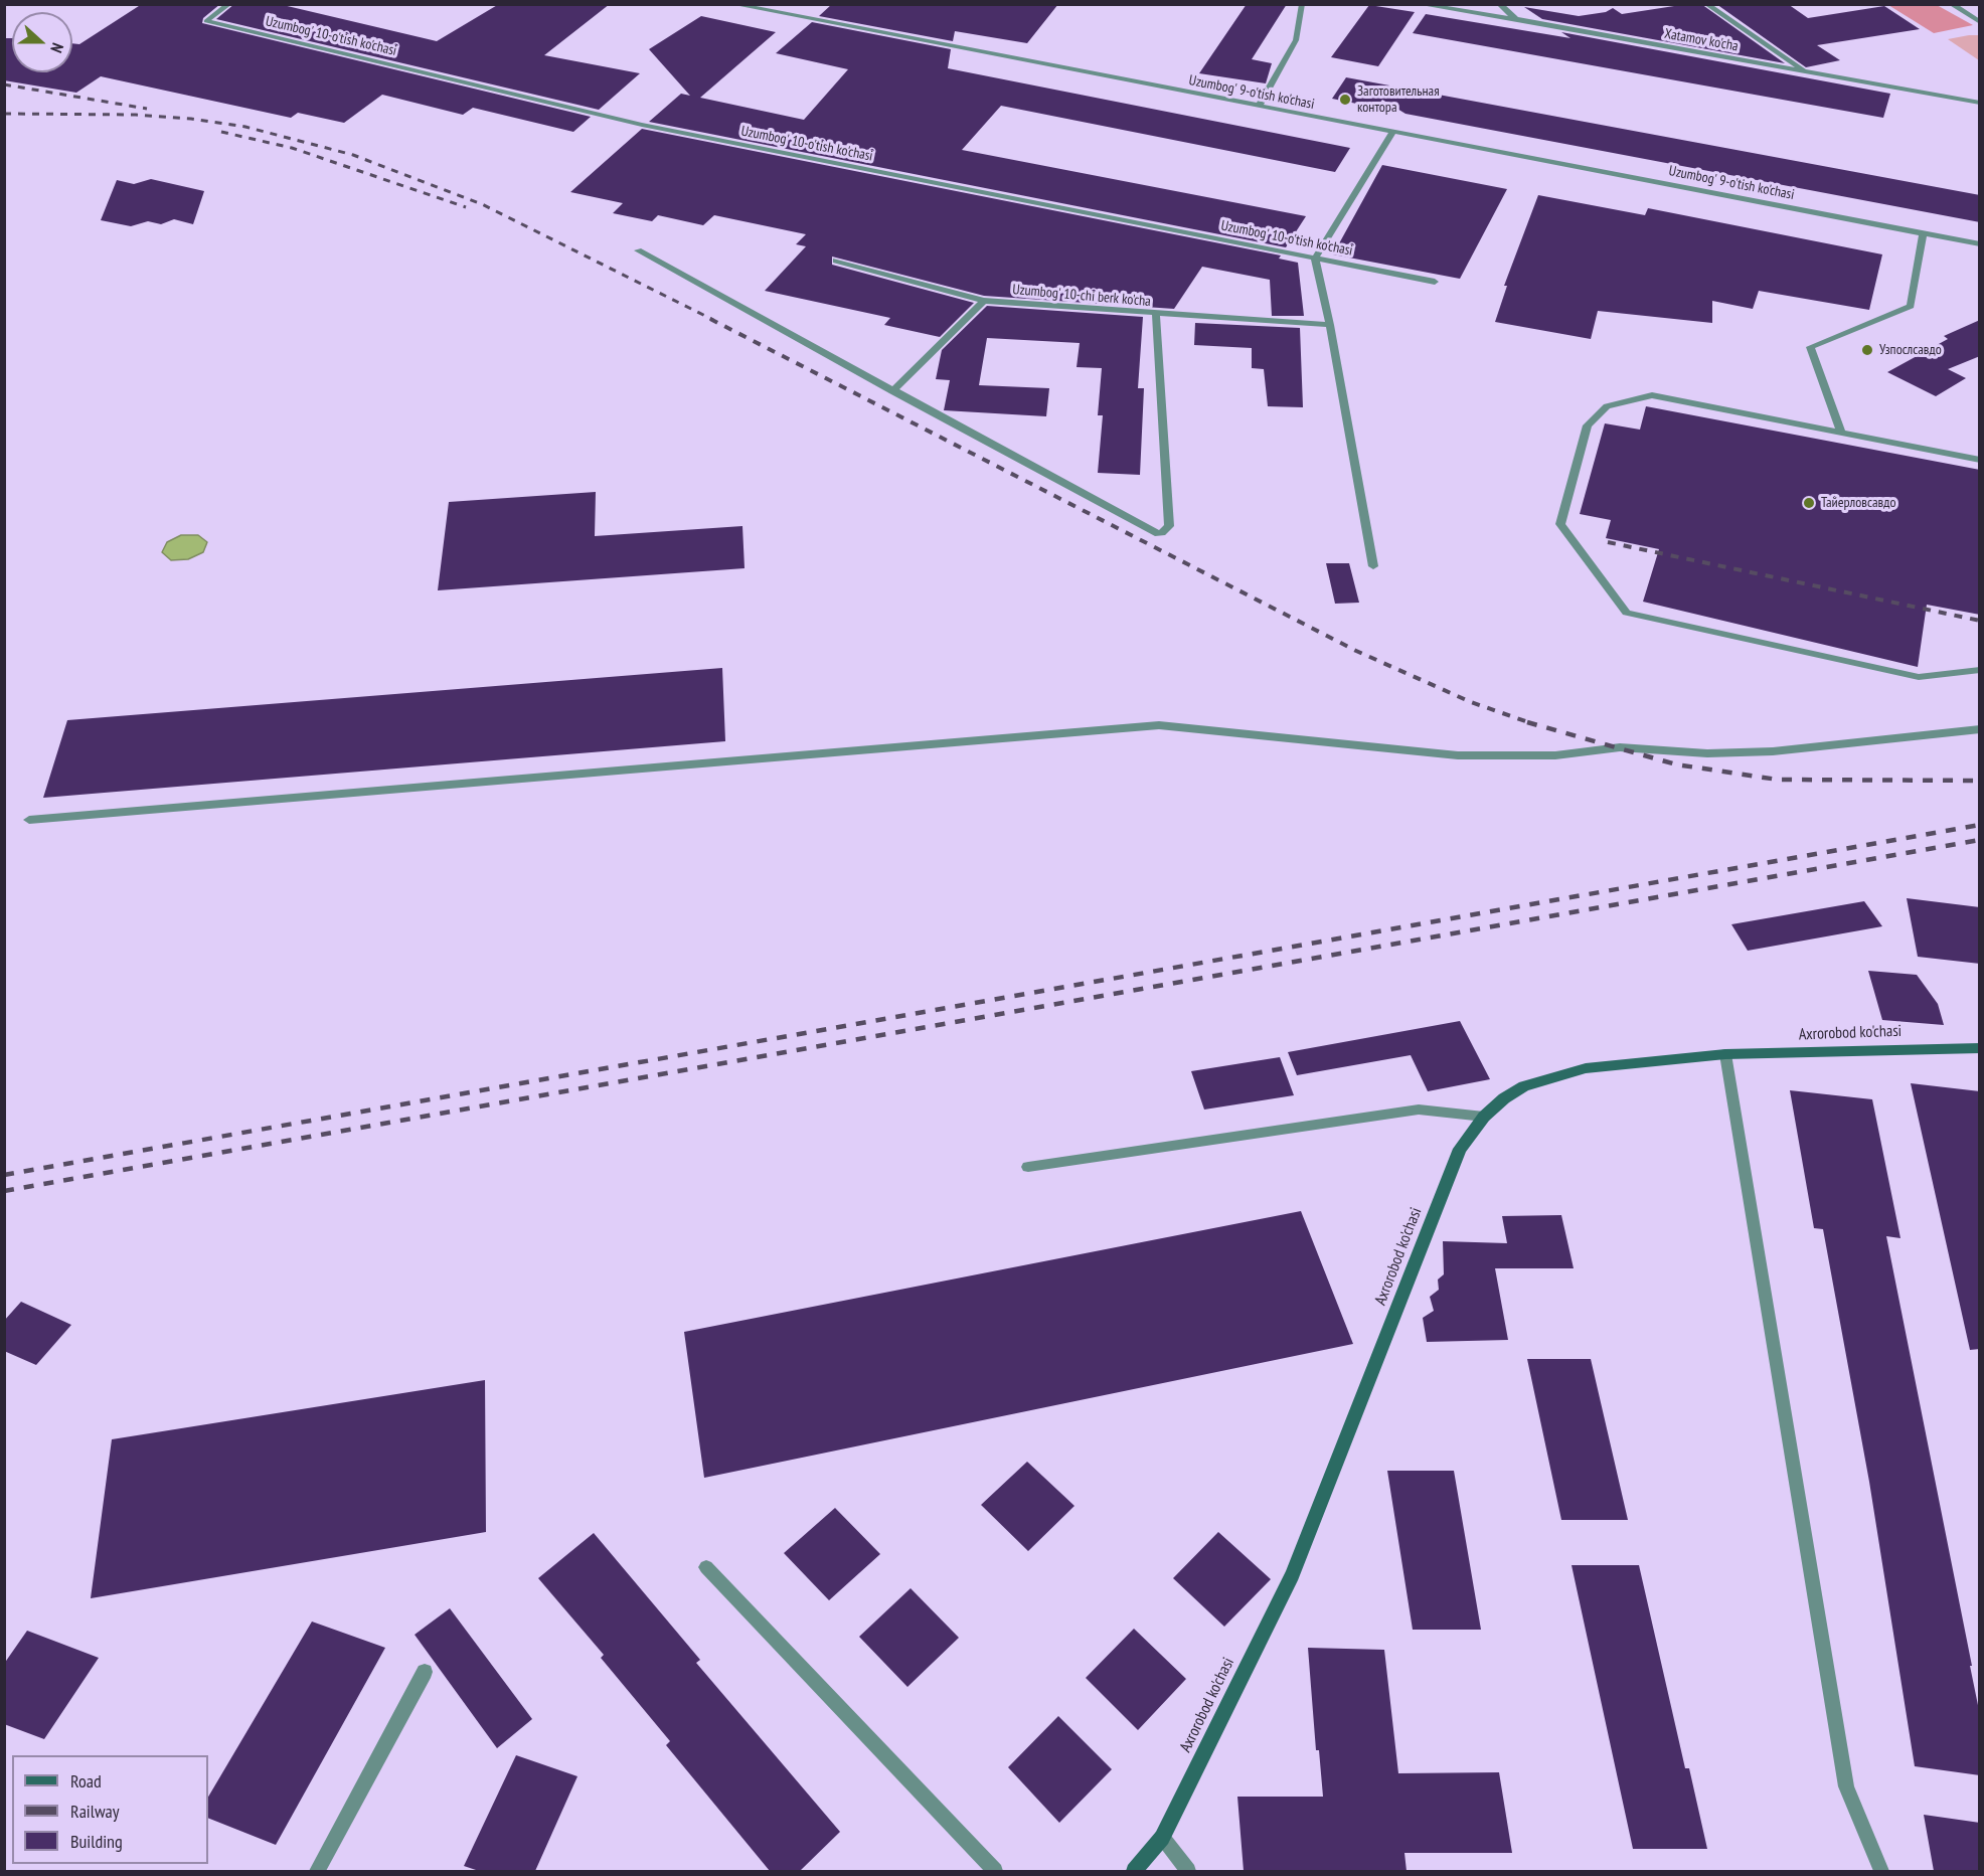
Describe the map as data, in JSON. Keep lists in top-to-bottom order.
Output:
{
  "streets": {
    "street": [
      "Uzumbog' 10-o'tish ko'chasi",
      "Xatamov ko'cha",
      "Uzumbog' 9-o'tish ko'chasi",
      "Uzumbog' 10-chi berk ko'cha",
      "Axrorobod ko'chasi"
    ]
  },
  "places": ["Заготовительная контора", "Узпослсавдо", "Тайерловсавдо"],
  "legend": ["Road", "Railway", "Building"],
  "north": "right"
}
